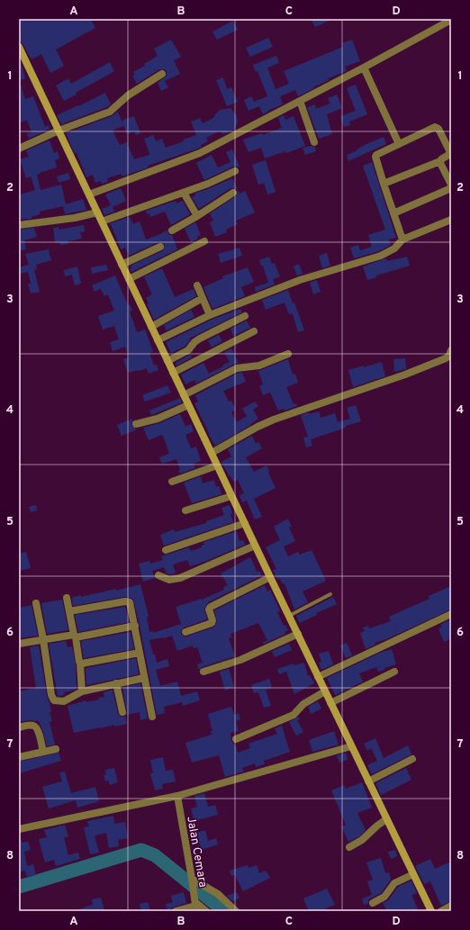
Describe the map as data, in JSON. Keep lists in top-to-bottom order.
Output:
{
  "streets": {
    "street": ["Jalan Cemara"]
  },
  "grid": {
    "columns": [
      "A",
      "B",
      "C",
      "D"
    ],
    "rows": [
      "1",
      "2",
      "3",
      "4",
      "5",
      "6",
      "7",
      "8"
    ]
  }
}
